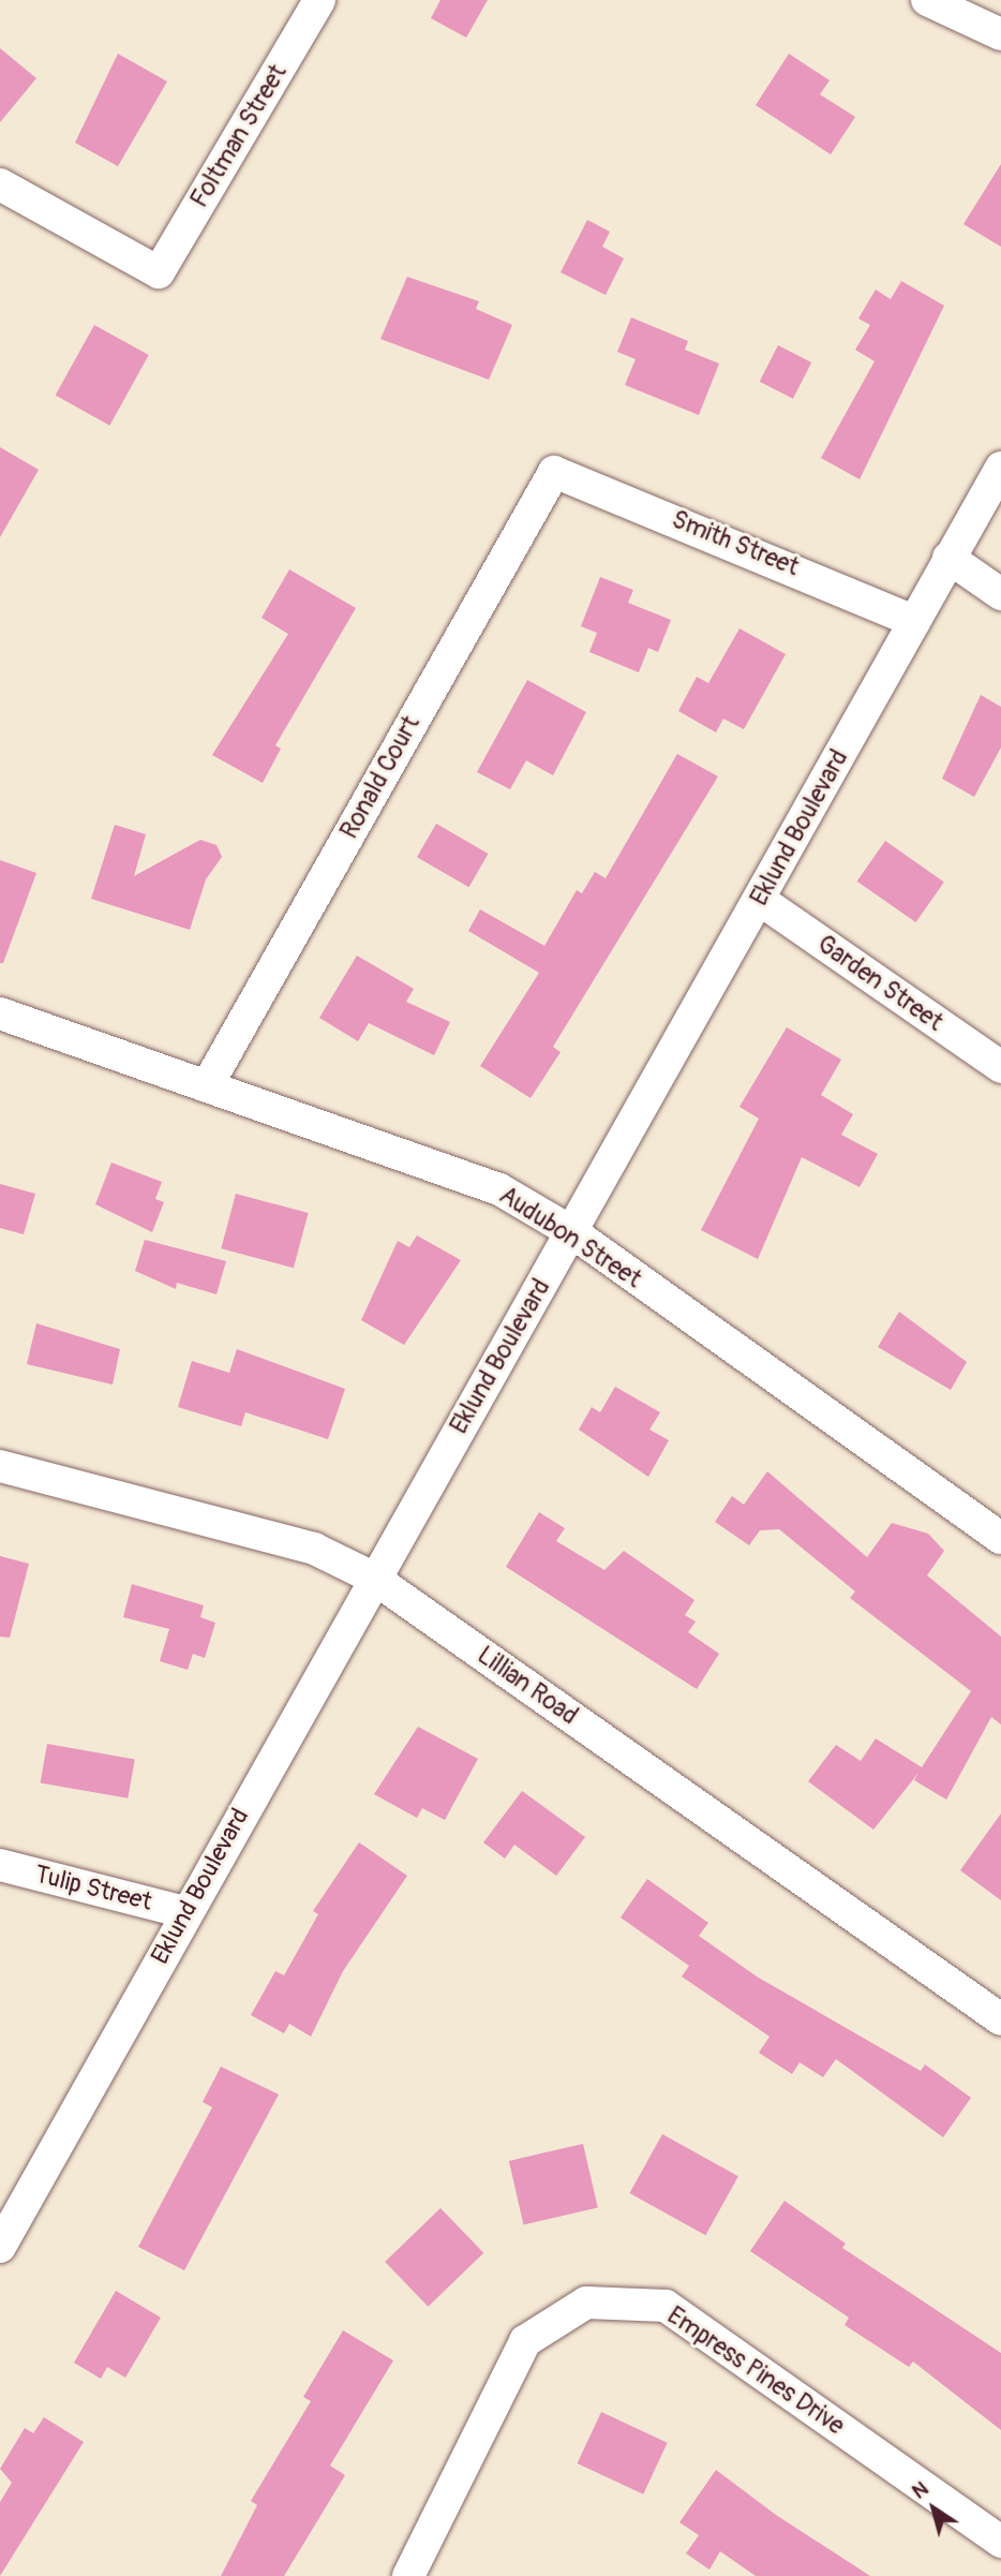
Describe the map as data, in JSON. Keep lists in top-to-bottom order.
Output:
{
  "streets": {
    "street": [
      "Foltman Street",
      "Smith Street",
      "Ronald Court",
      "Eklund Boulevard",
      "Garden Street",
      "Audubon Street",
      "Lillian Road",
      "Tulip Street",
      "Empress Pines Drive"
    ]
  },
  "crossings": [
    ["Smith Street", "Ronald Court"],
    ["Smith Street", "Eklund Boulevard"],
    ["Ronald Court", "Audubon Street"],
    ["Eklund Boulevard", "Garden Street"],
    ["Eklund Boulevard", "Audubon Street"],
    ["Eklund Boulevard", "Lillian Road"],
    ["Eklund Boulevard", "Tulip Street"]
  ],
  "north": "top left"
}
